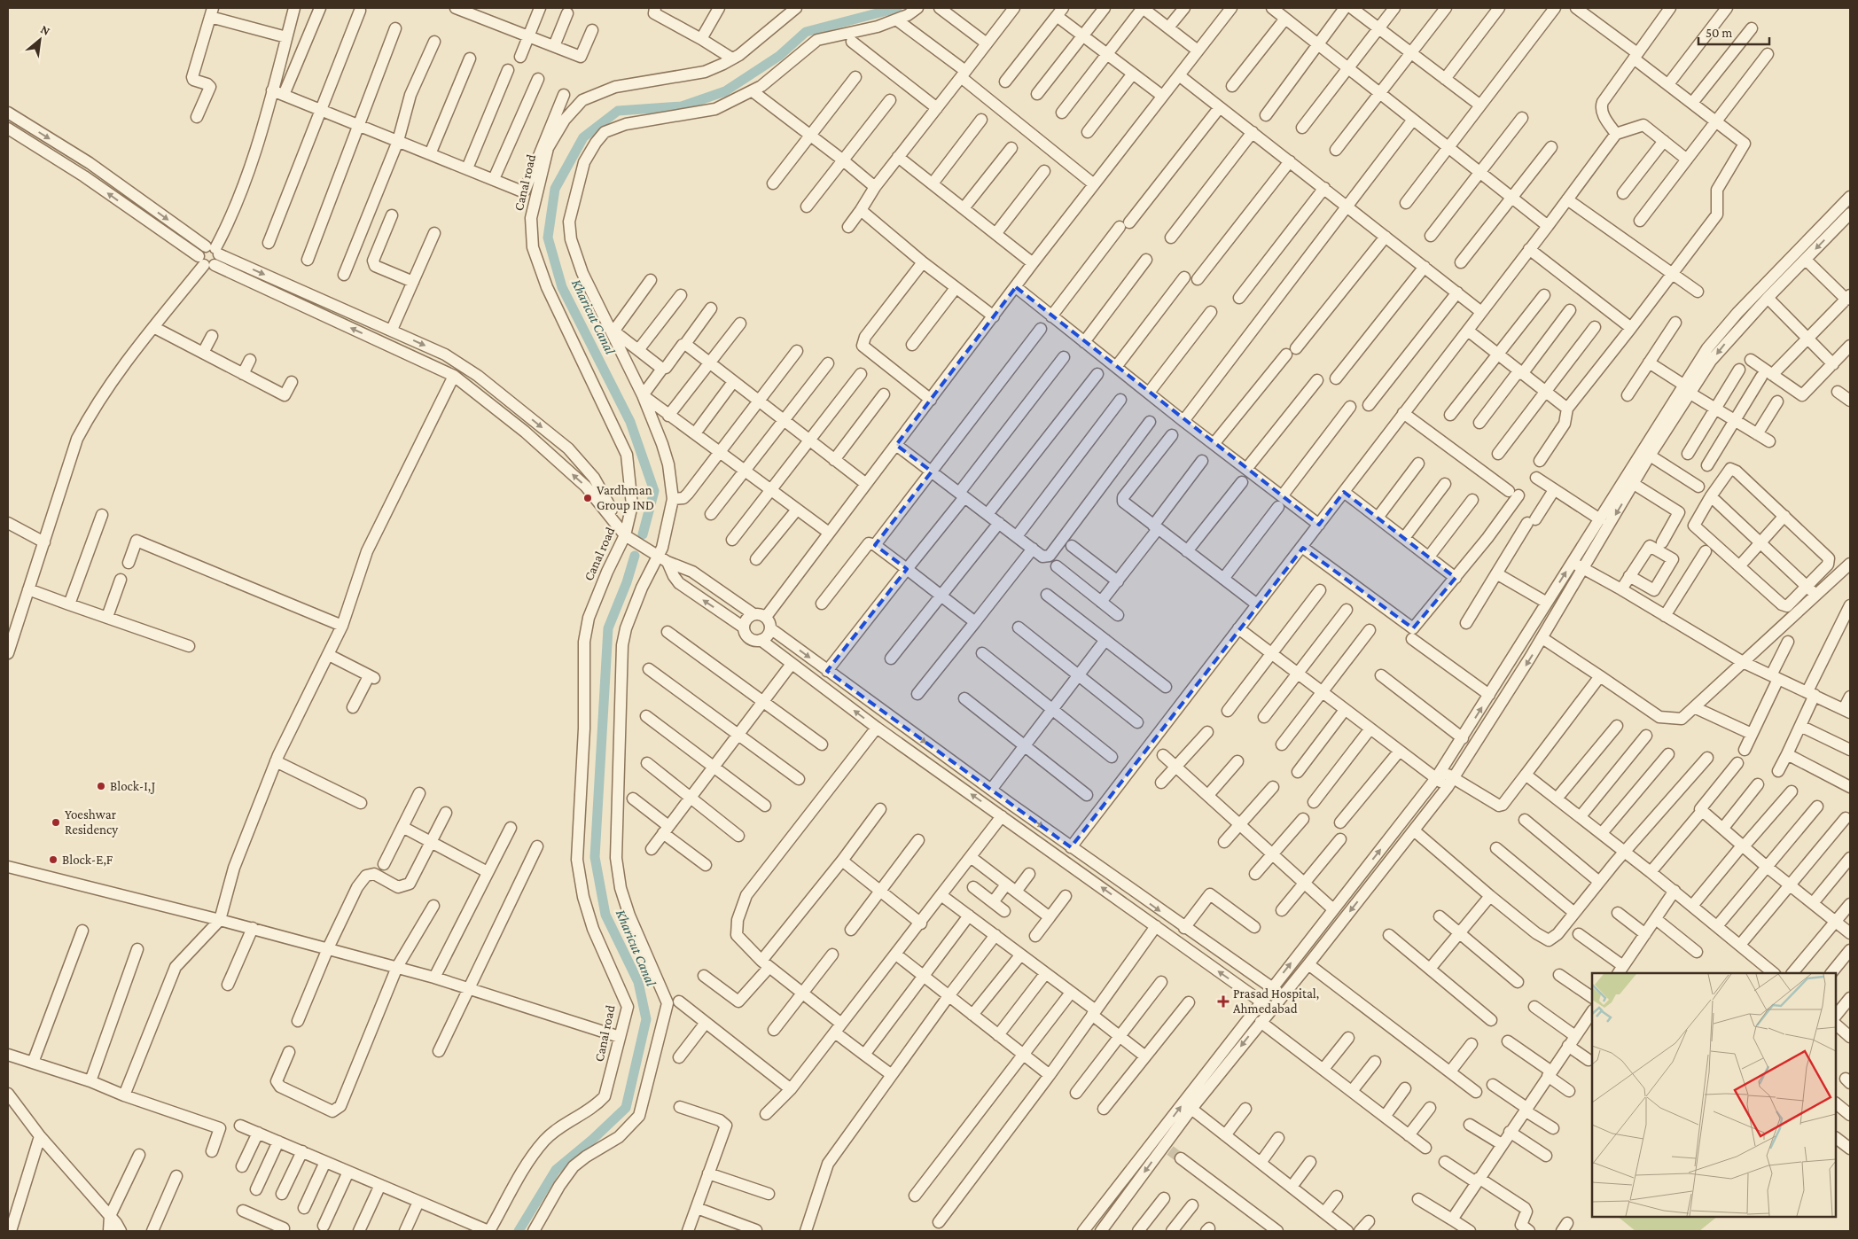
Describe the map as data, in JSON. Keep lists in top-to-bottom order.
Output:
{
  "streets": {
    "street": ["Canal road"]
  },
  "water": ["Kharicut Canal"],
  "places": {
    "other": [
      "Vardhman Group IND",
      "Block-I,J",
      "Yoeshwar Residency",
      "Block-E,F"
    ],
    "health": ["Prasad Hospital, Ahmedabad"]
  },
  "scale_bar": "50 m",
  "north": "top right"
}
